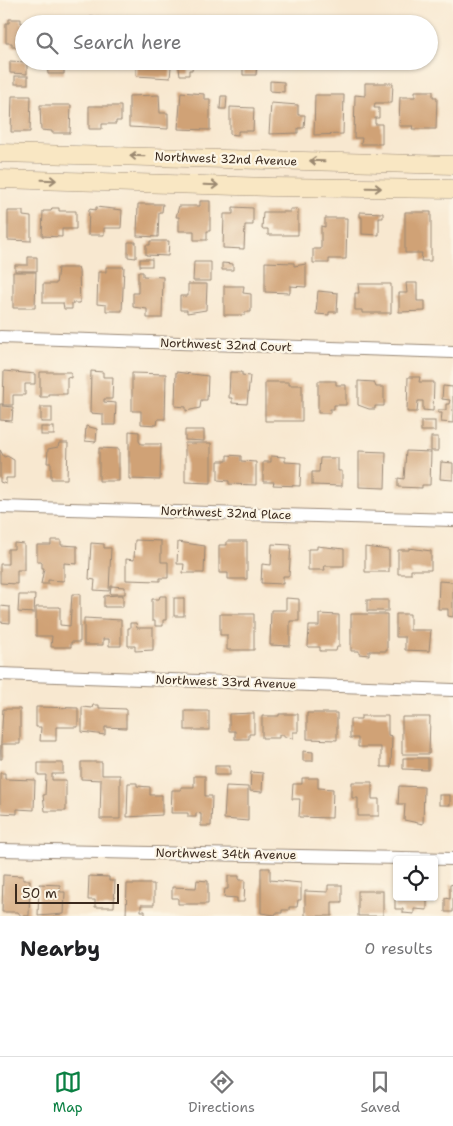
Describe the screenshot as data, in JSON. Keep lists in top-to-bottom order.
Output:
{
  "streets": {
    "main road": ["Northwest 32nd Avenue"],
    "street": [
      "Northwest 32nd Court",
      "Northwest 32nd Place",
      "Northwest 33rd Avenue",
      "Northwest 34th Avenue"
    ]
  },
  "scale_bar": "50 m",
  "page": {
    "search": "Search here",
    "scale": "50 m",
    "heading": ["Nearby", "0 results"],
    "nav": ["Map", "Directions", "Saved"]
  }
}
